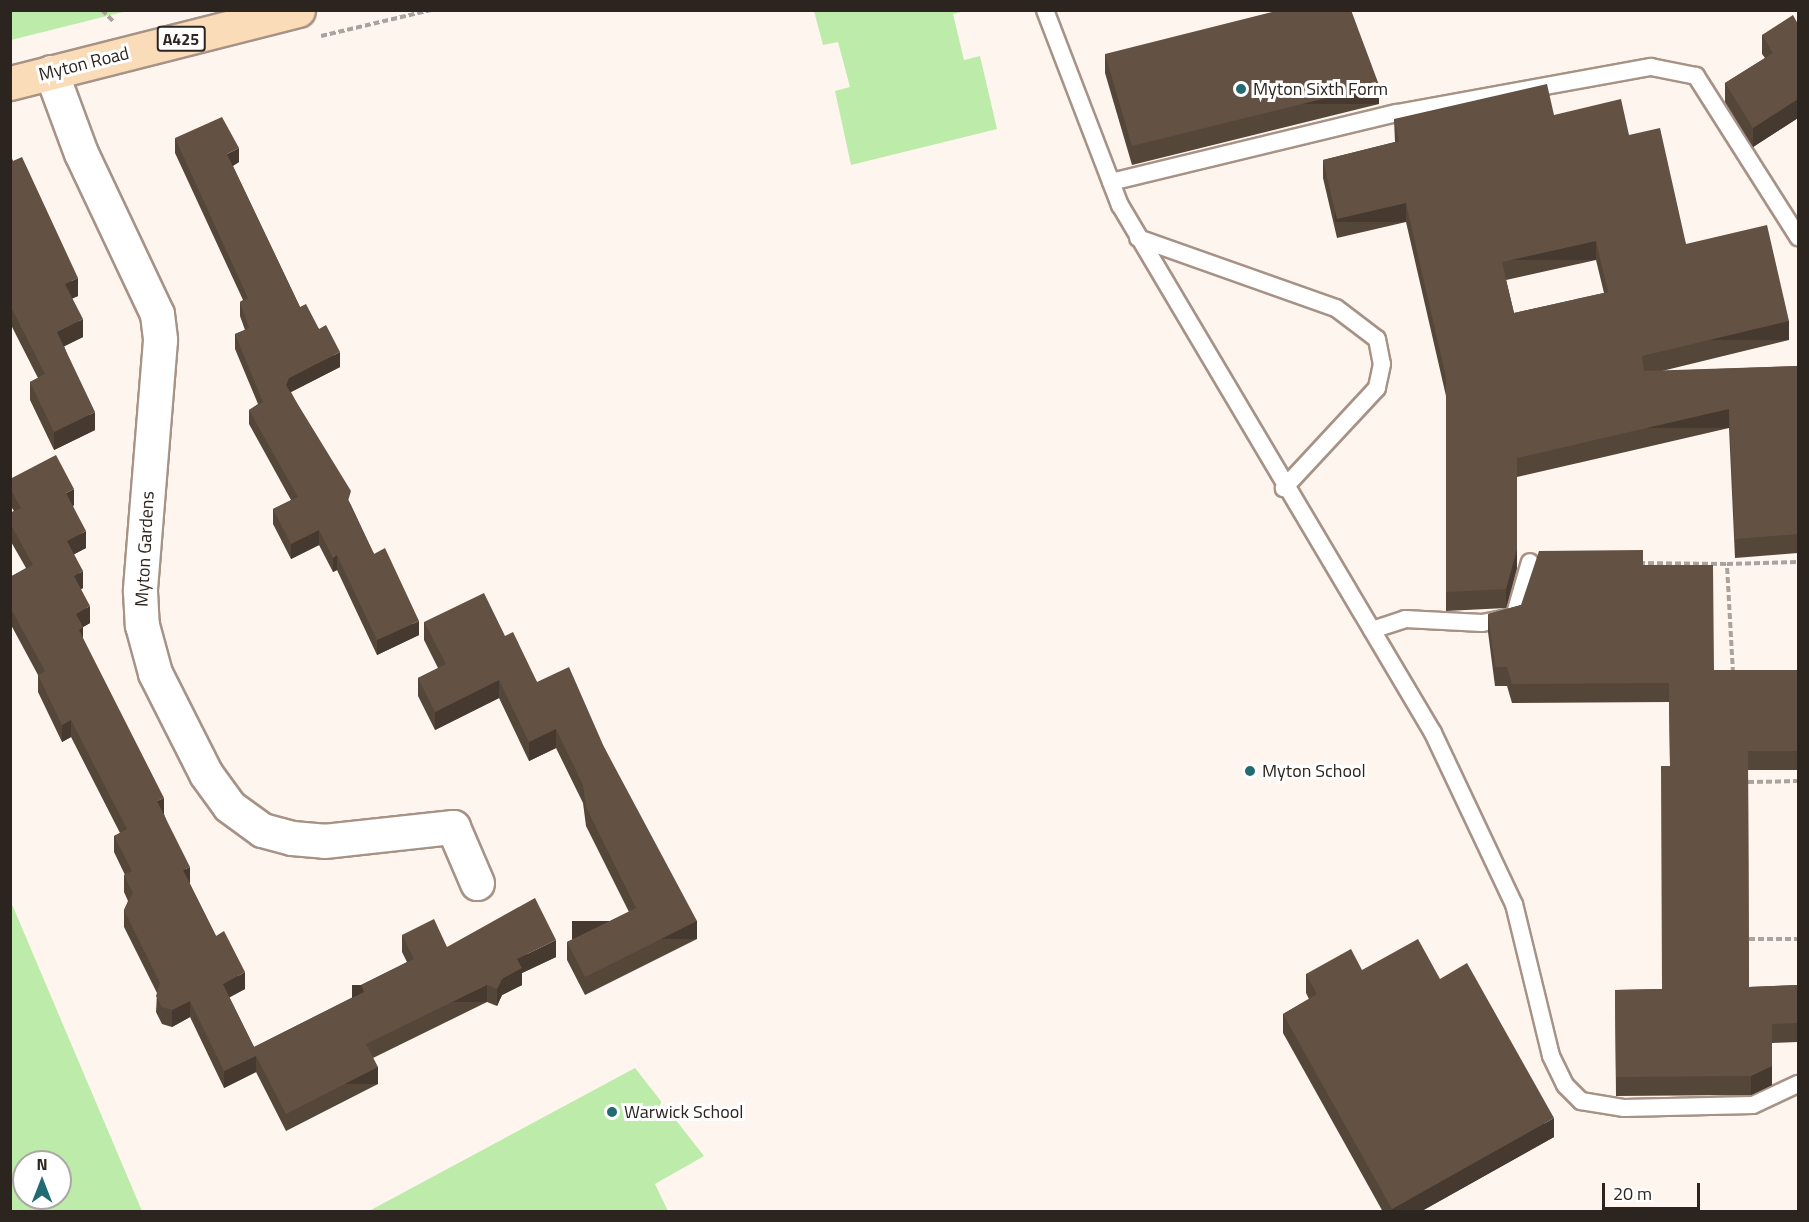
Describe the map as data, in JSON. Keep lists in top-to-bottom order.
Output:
{
  "streets": {
    "main road": ["A425", "Myton Road"],
    "street": ["Myton Gardens"]
  },
  "crossings": [
    ["Myton Road", "Myton Gardens"]
  ],
  "places": ["Myton Sixth Form", "Myton School", "Warwick School"],
  "scale_bar": "20 m",
  "north": "top"
}
